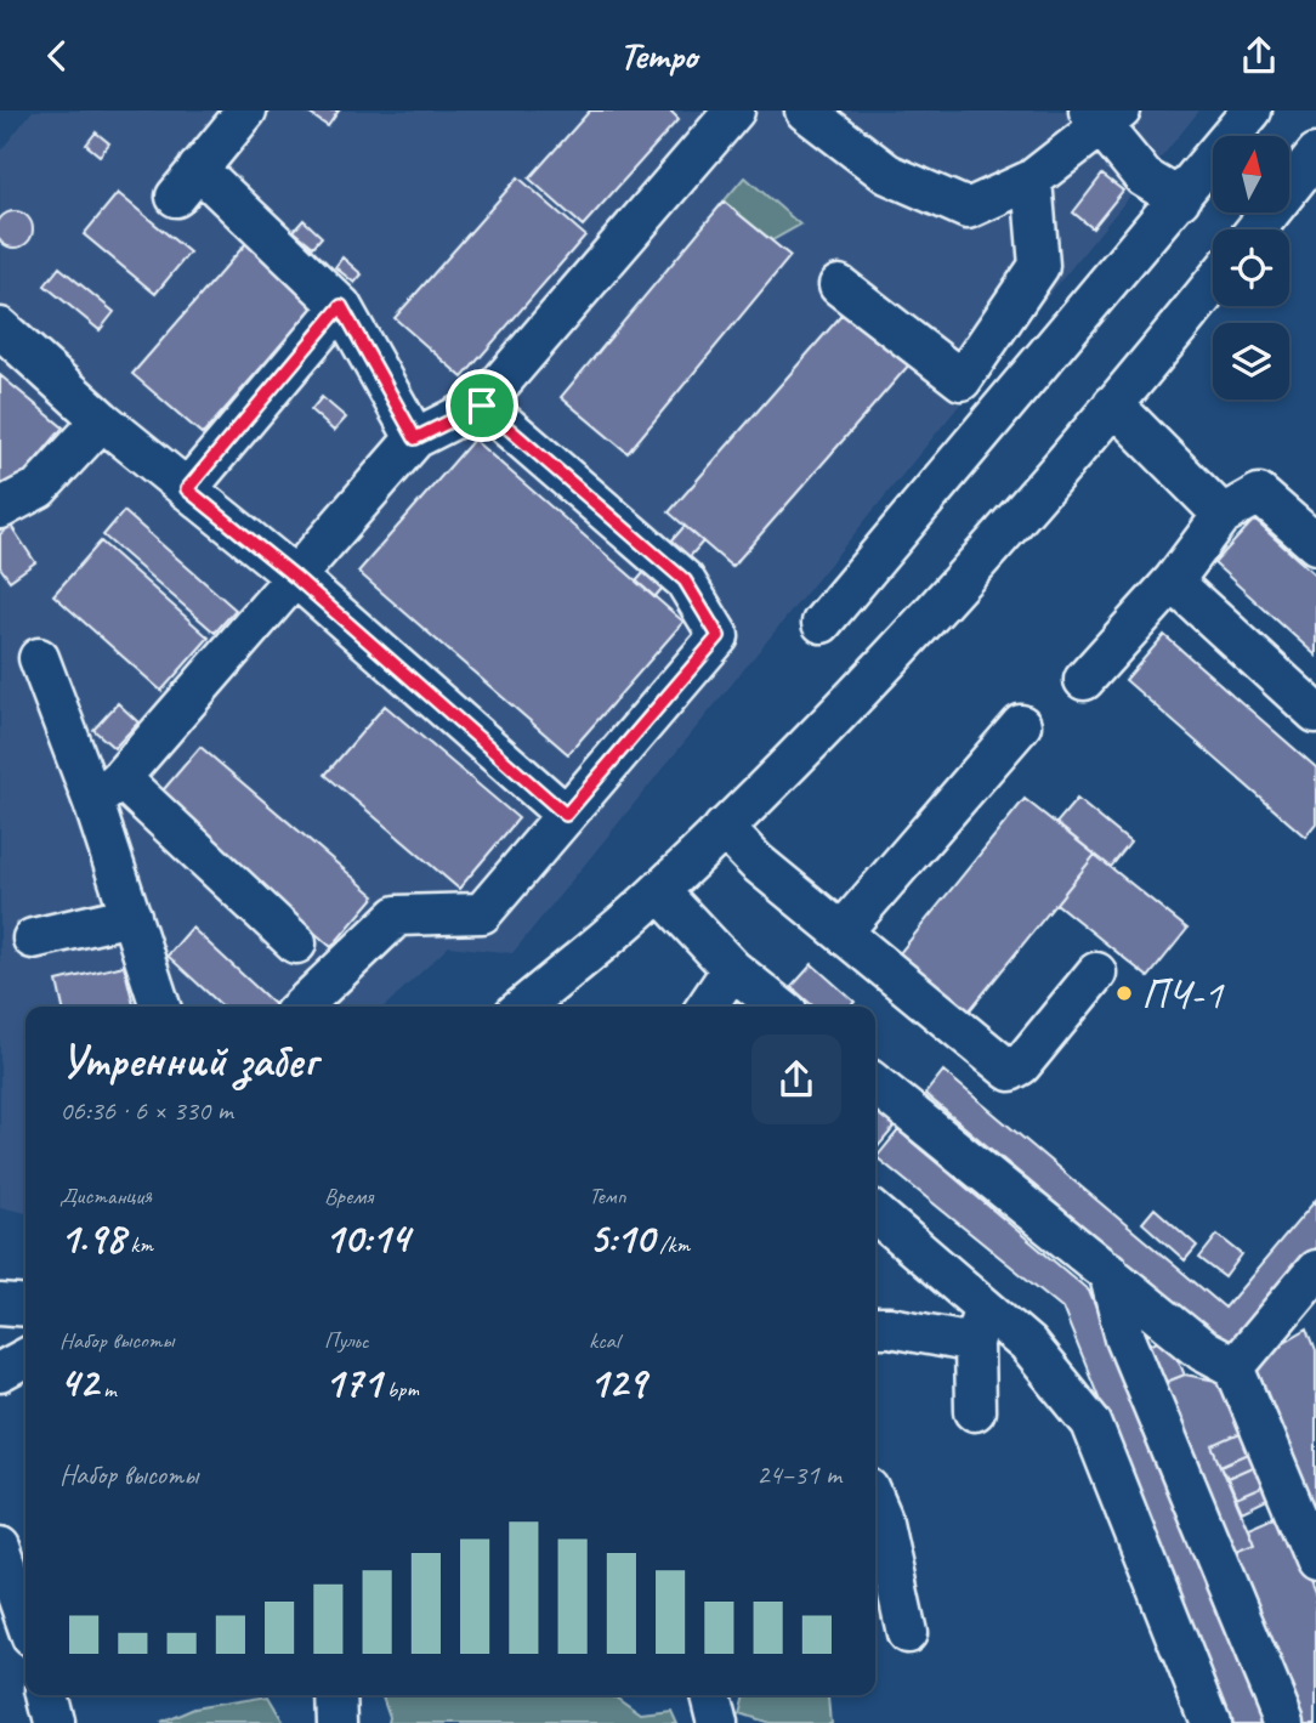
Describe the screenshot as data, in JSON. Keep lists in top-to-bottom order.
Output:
{
  "places": ["ПЧ-1"],
  "north": "top",
  "page": {
    "header": "Tempo",
    "heading": ["Утренний забег", "06:36 · 6 × 330 m"],
    "stats": [
      ["Дистанция", "1.98 km"],
      ["Время", "10:14"],
      ["Темп", "5:10 /km"],
      ["Набор высоты", "42 m"],
      ["Пульс", "171 bpm"],
      ["kcal", "129"]
    ],
    "chart": ["Набор высоты", "24–31 m"]
  }
}
